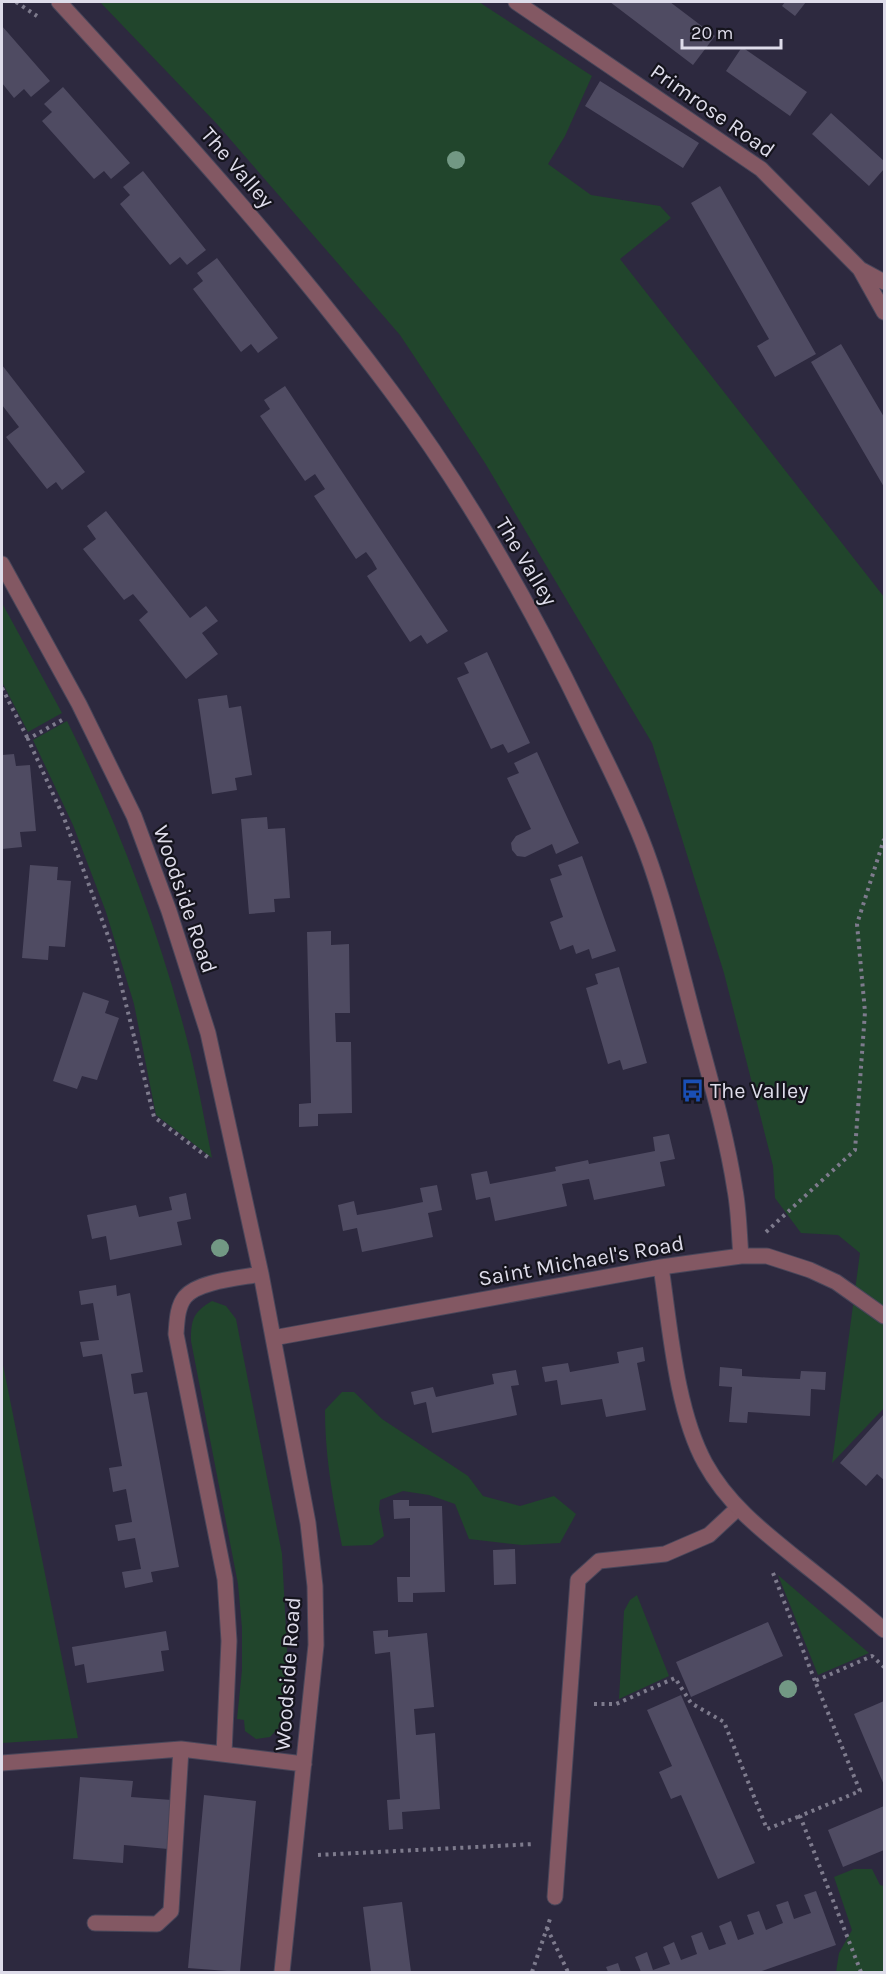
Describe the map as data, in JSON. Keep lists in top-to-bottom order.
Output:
{
  "streets": {
    "street": [
      "Primrose Road",
      "The Valley",
      "Woodside Road",
      "Saint Michael's Road"
    ]
  },
  "crossings": [
    ["The Valley", "Saint Michael's Road"],
    ["Woodside Road", "Saint Michael's Road"]
  ],
  "places": {
    "bus stop": ["The Valley"]
  },
  "scale_bar": "20 m"
}
